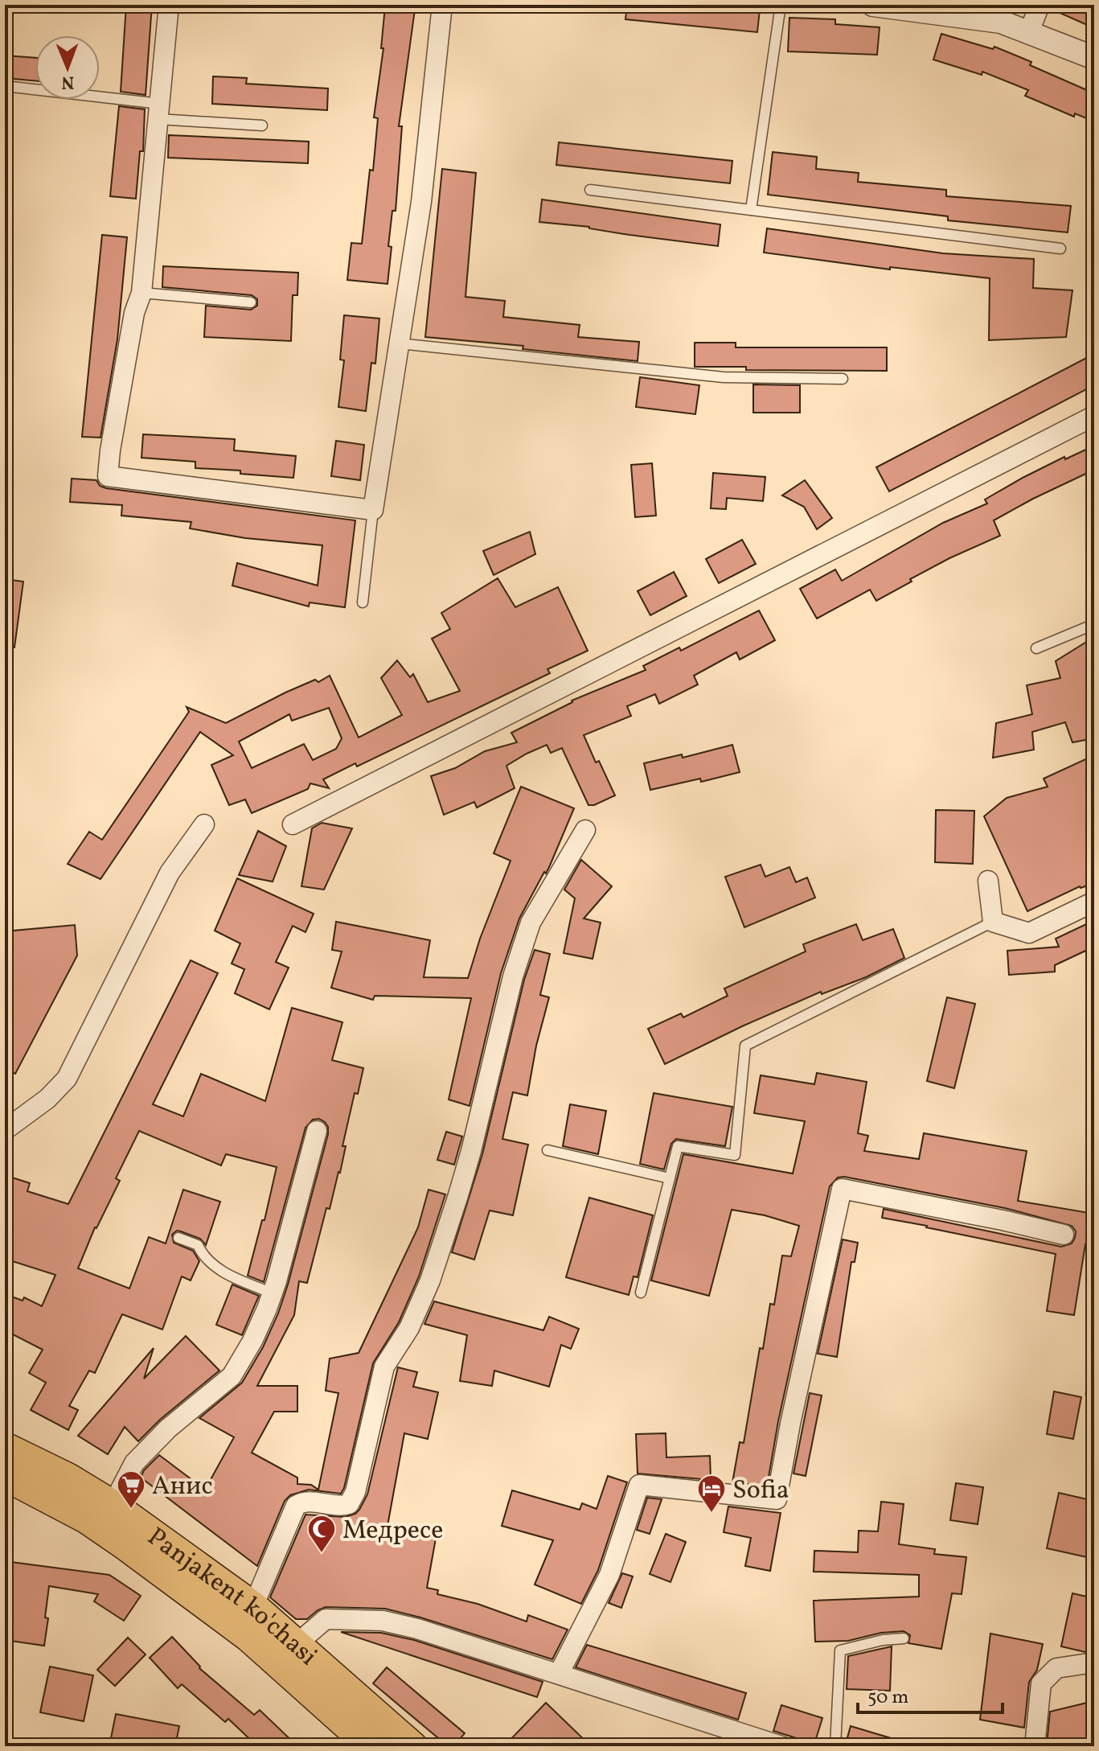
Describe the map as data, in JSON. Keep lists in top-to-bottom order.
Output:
{
  "streets": {
    "main road": ["Panjakent ko'chasi"]
  },
  "places": {
    "supermarket": ["Анис"],
    "hotel": ["Sofia"],
    "mosque": ["Медресе"]
  },
  "scale_bar": "50 m",
  "north": "bottom"
}
